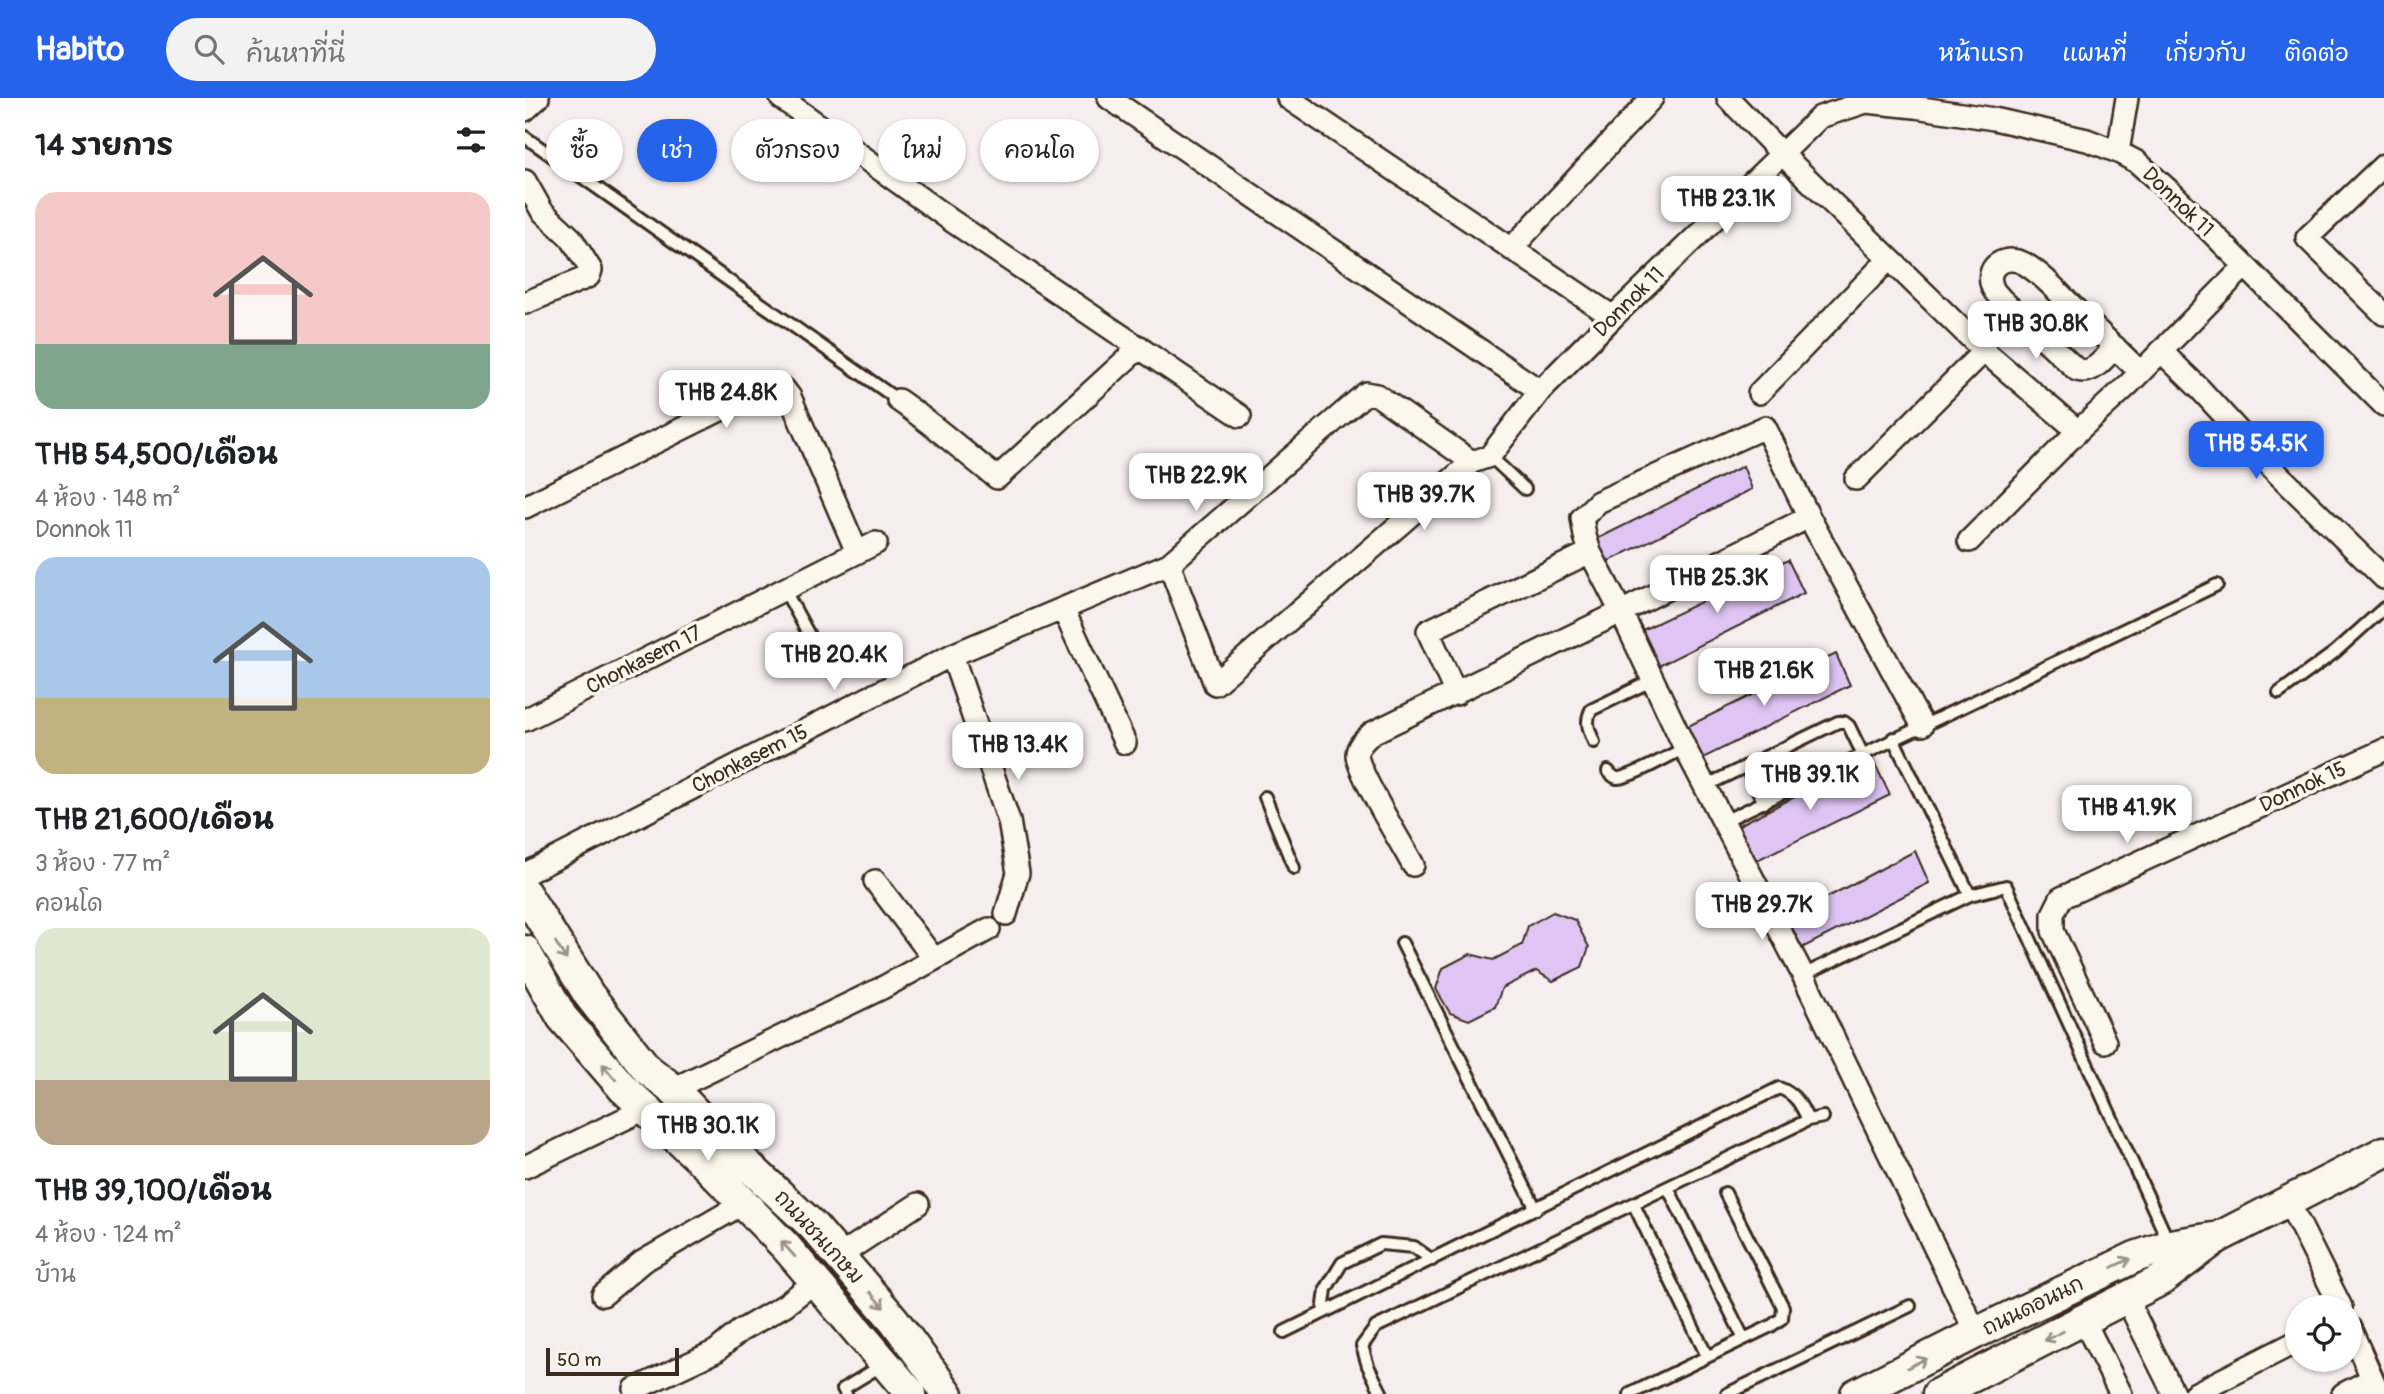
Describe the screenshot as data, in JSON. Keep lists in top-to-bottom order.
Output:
{
  "streets": {
    "main road": ["ถนนชนเกษม", "ถนนดอนนก"],
    "street": [
      "Donnok 11",
      "Chonkasem 17",
      "Chonkasem 15",
      "Donnok 15"
    ]
  },
  "crossings": [
    ["Donnok 11", "Chonkasem 15"]
  ],
  "scale_bar": "50 m",
  "page": {
    "header": "Habito",
    "search": "ค้นหาที่นี่",
    "nav": [
      "หน้าแรก",
      "แผนที่",
      "เกี่ยวกับ",
      "ติดต่อ"
    ],
    "heading": "14 รายการ",
    "chip": [
      "ซื้อ",
      "เช่า",
      "ตัวกรอง",
      "ใหม่",
      "คอนโด"
    ],
    "price": [
      "THB 23.1K",
      "THB 30.8K",
      "THB 24.8K",
      "THB 54.5K",
      "THB 22.9K",
      "THB 39.7K",
      "THB 25.3K",
      "THB 20.4K",
      "THB 21.6K",
      "THB 13.4K",
      "THB 39.1K",
      "THB 41.9K",
      "THB 29.7K",
      "THB 30.1K"
    ],
    "list": [
      {
        "name": "THB 54,500/เดือน",
        "note": "4 ห้อง · 148 m² · Donnok 11"
      },
      {
        "name": "THB 21,600/เดือน",
        "note": "3 ห้อง · 77 m² · คอนโด"
      },
      {
        "name": "THB 39,100/เดือน",
        "note": "4 ห้อง · 124 m² · บ้าน"
      }
    ],
    "scale": "50 m"
  }
}
